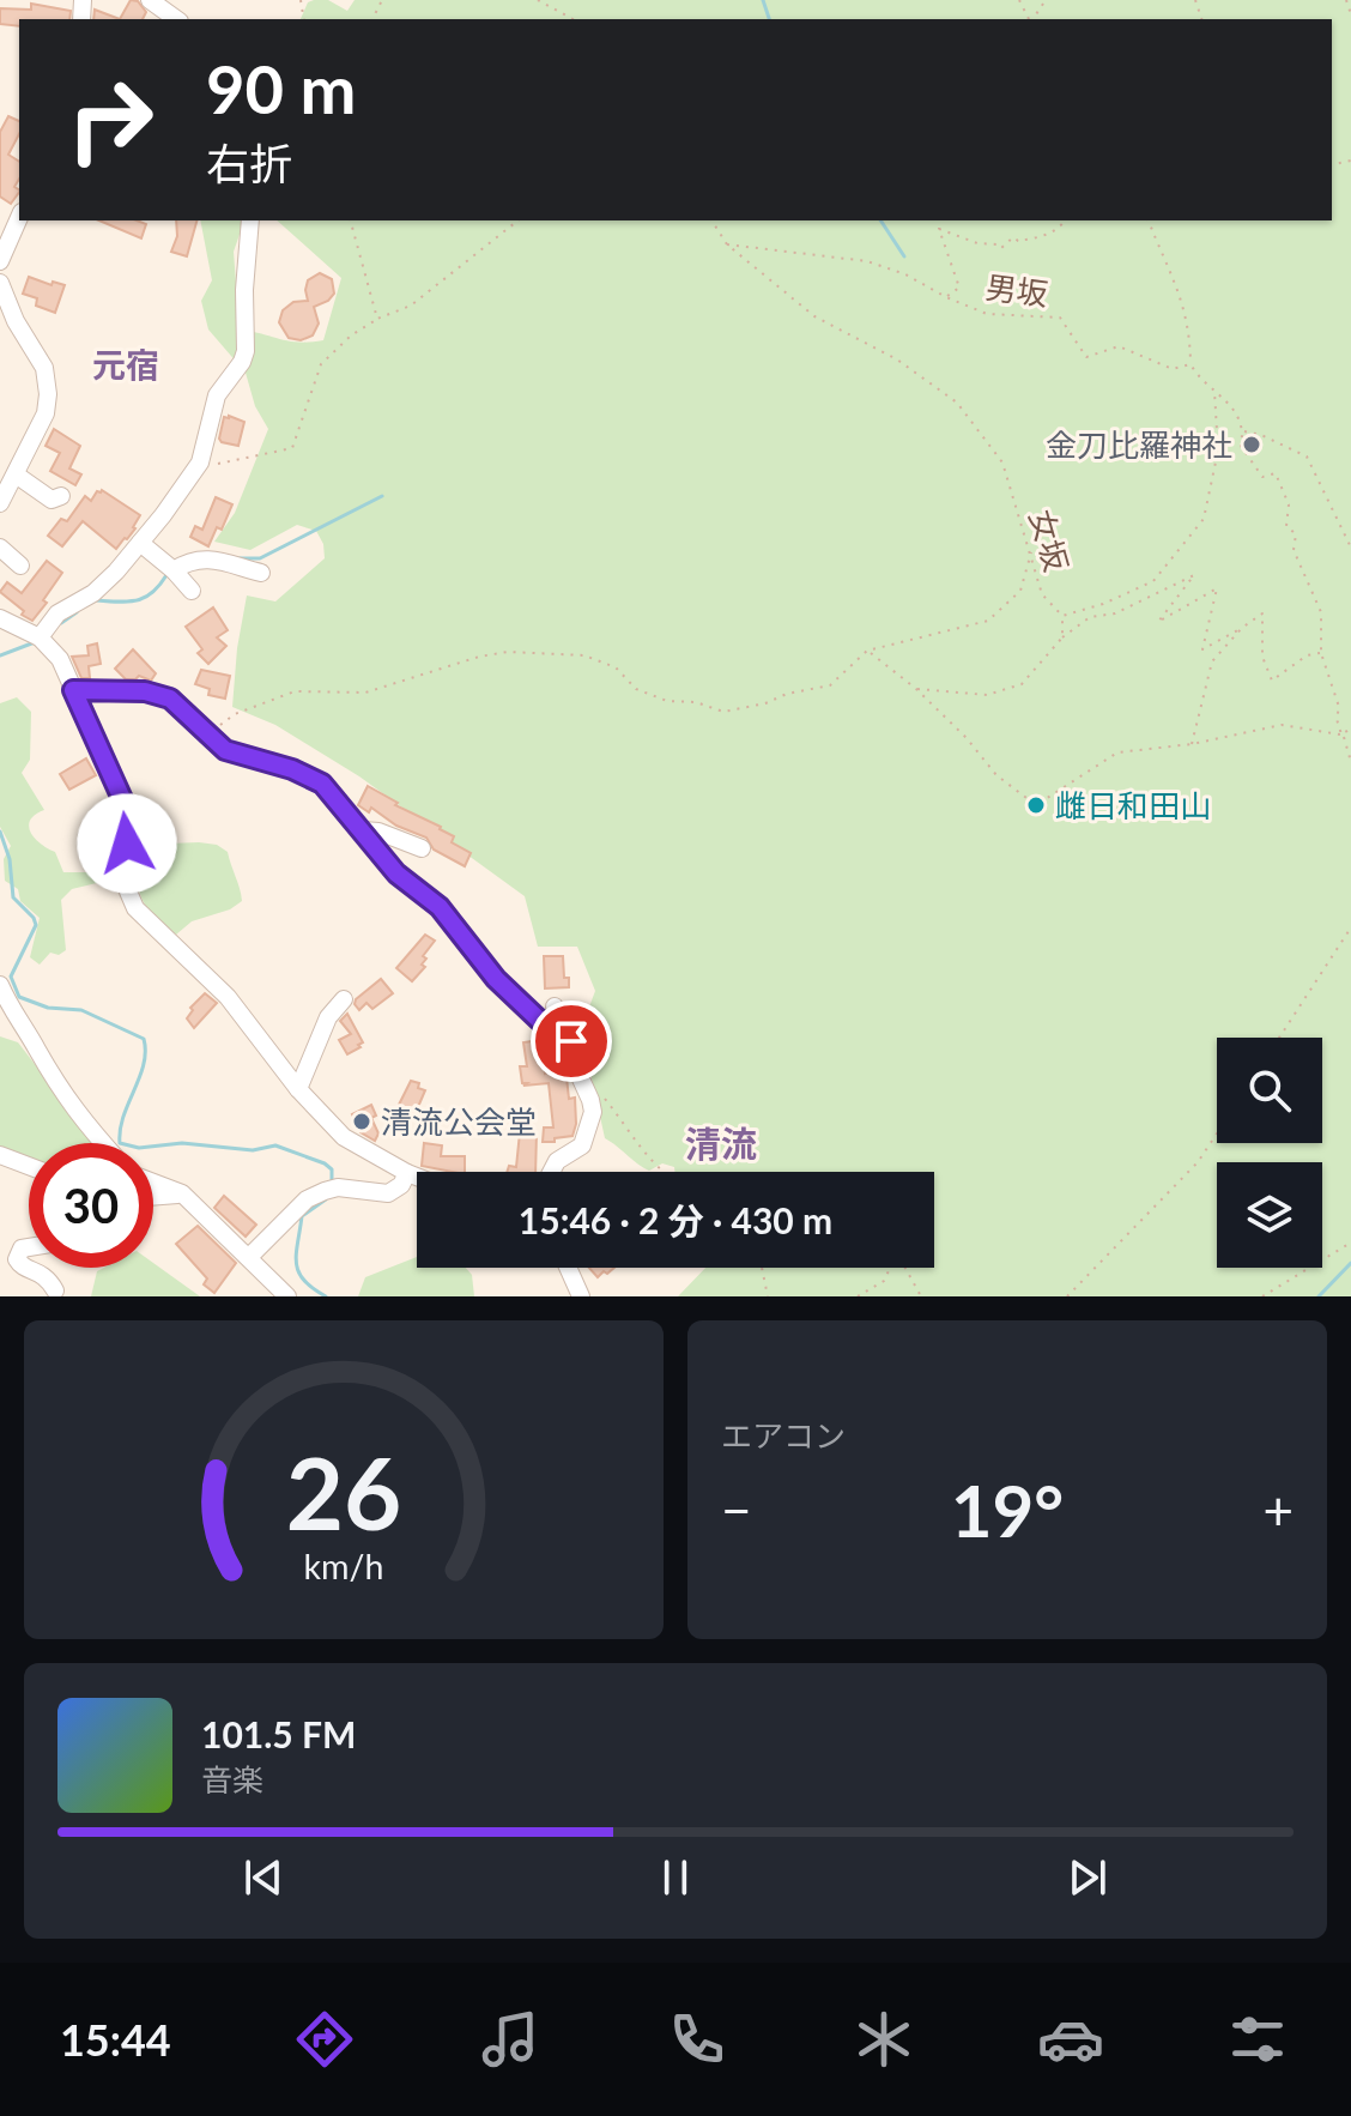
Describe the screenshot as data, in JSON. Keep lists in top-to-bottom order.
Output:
{
  "streets": {
    "path": ["男坂", "女坂"]
  },
  "crossings": [
    ["男坂", "女坂"]
  ],
  "districts": ["元宿", "清流"],
  "places": ["金刀比羅神社", "雌日和田山", "清流公会堂"],
  "page": {
    "turn": ["90 m", "右折"],
    "limit": "30",
    "trip": "15:46 · 2 分 · 430 m",
    "tile": "エアコン",
    "heat": ["−", "19°", "+"],
    "song": ["101.5 FM", "音楽"],
    "tabs": "15:44",
    "gauge": ["26", "km/h"]
  }
}
